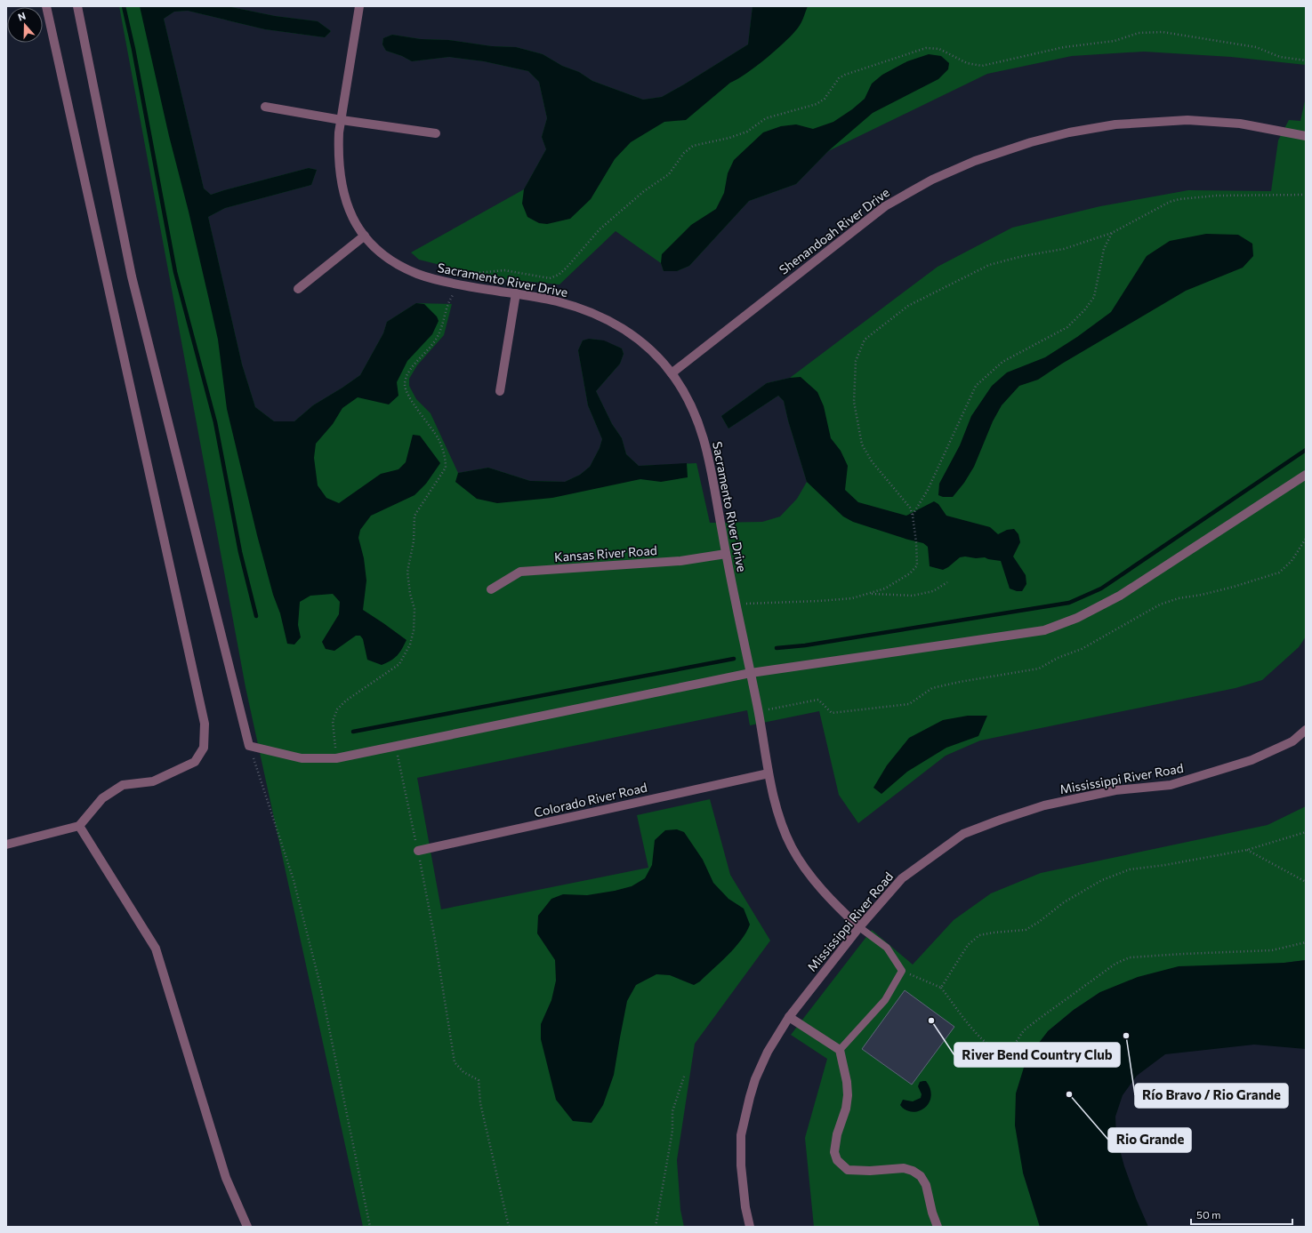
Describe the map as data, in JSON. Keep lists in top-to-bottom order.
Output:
{
  "streets": {
    "street": [
      "Shenandoah River Drive",
      "Sacramento River Drive",
      "Kansas River Road",
      "Mississippi River Road",
      "Colorado River Road"
    ]
  },
  "crossings": [
    ["Shenandoah River Drive", "Sacramento River Drive"],
    ["Sacramento River Drive", "Kansas River Road"],
    ["Sacramento River Drive", "Mississippi River Road"],
    ["Sacramento River Drive", "Colorado River Road"]
  ],
  "places": ["River Bend Country Club", "Río Bravo / Rio Grande", "Rio Grande"],
  "scale_bar": "50 m",
  "north": "top"
}
